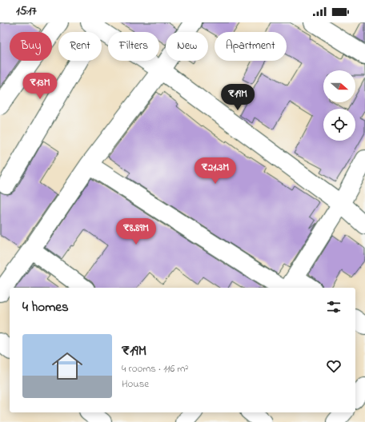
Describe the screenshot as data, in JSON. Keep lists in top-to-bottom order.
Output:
{
  "north": "right",
  "page": {
    "status": "15:17",
    "chip": [
      "Buy",
      "Rent",
      "Filters",
      "New",
      "Apartment"
    ],
    "price": [
      "₹13M",
      "₹19M",
      "₹21.3M",
      "₹8.89M"
    ],
    "heading": "4 homes",
    "list": [
      {
        "name": "₹19M",
        "note": "4 rooms · 116 m² · House"
      }
    ]
  }
}
